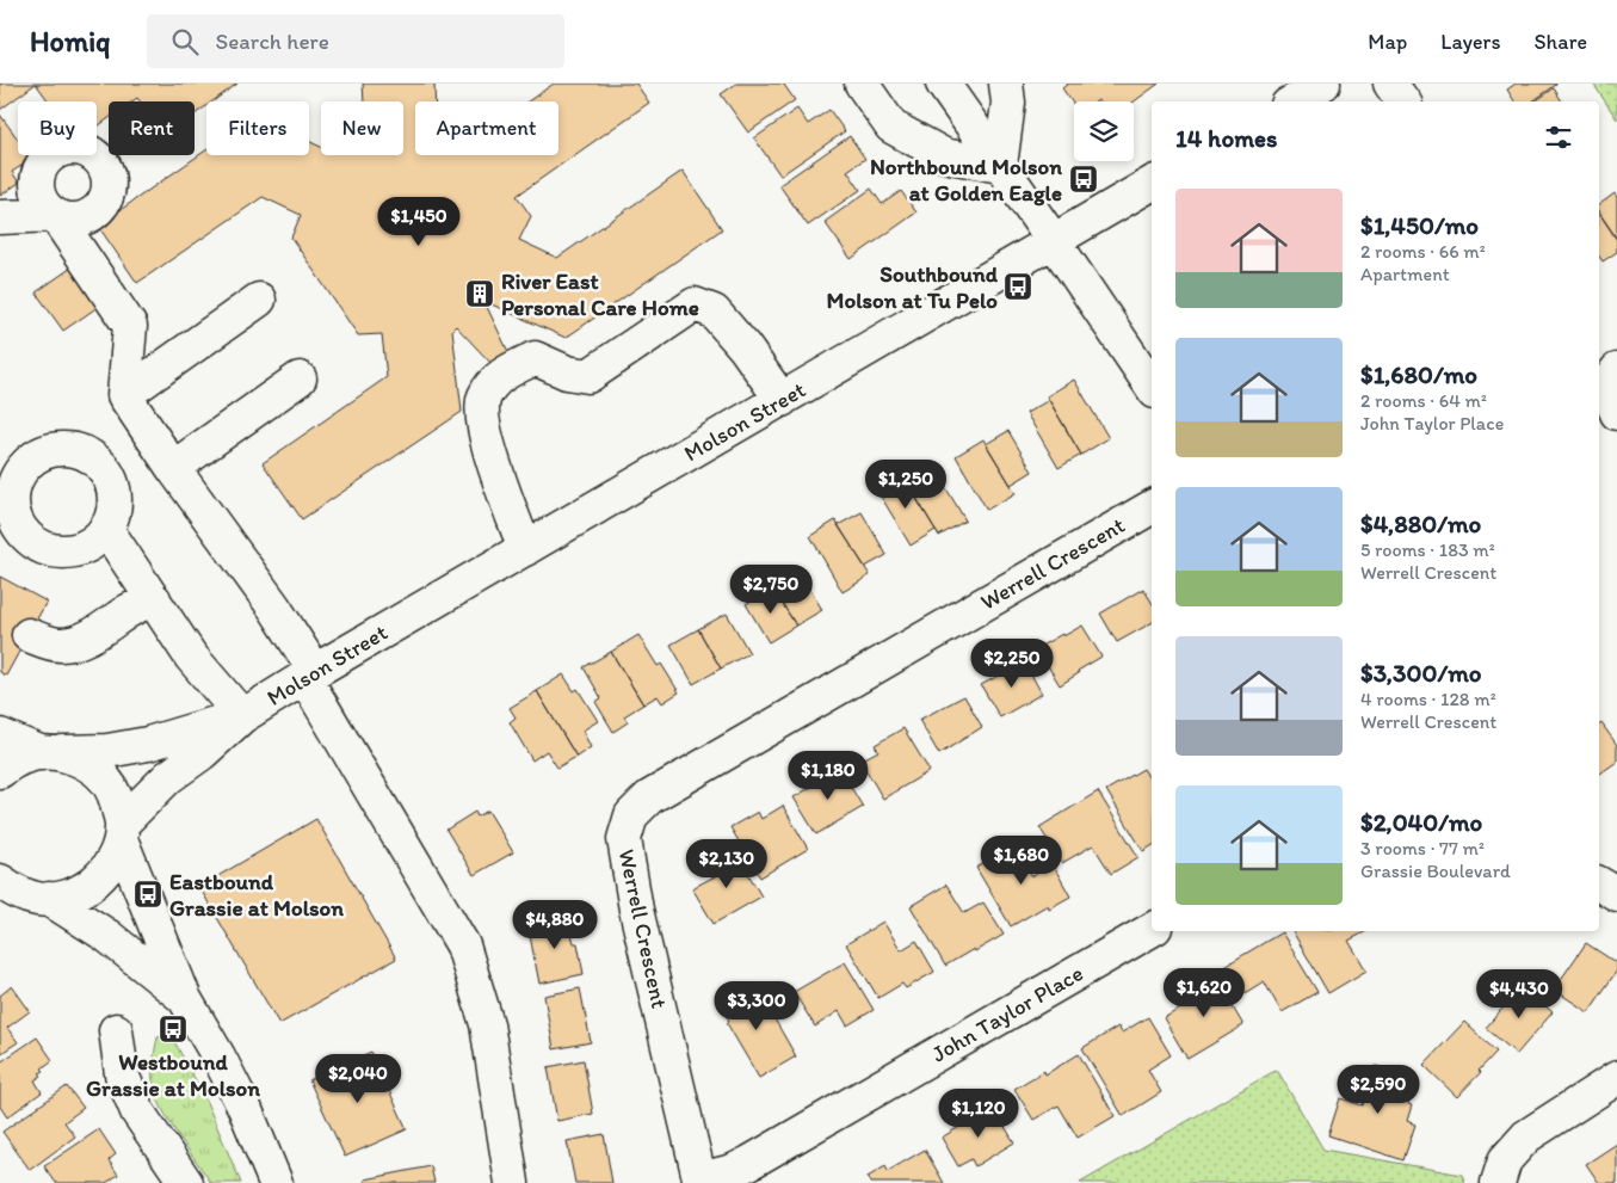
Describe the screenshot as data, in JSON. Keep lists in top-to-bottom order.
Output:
{
  "streets": {
    "street": ["Molson Street", "Werrell Crescent", "John Taylor Place"]
  },
  "crossings": [
    ["Werrell Crescent", "John Taylor Place"]
  ],
  "places": {
    "bus stop": [
      "Northbound Molson at Golden Eagle",
      "Southbound Molson at Tu Pelo",
      "Eastbound Grassie at Molson",
      "Westbound Grassie at Molson"
    ],
    "building": ["River East Personal Care Home"]
  },
  "page": {
    "header": "Homiq",
    "search": "Search here",
    "nav": ["Map", "Layers", "Share"],
    "chip": [
      "Buy",
      "Rent",
      "Filters",
      "New",
      "Apartment"
    ],
    "heading": "14 homes",
    "list": [
      {
        "name": "$1,450/mo",
        "note": "2 rooms · 66 m² · Apartment"
      },
      {
        "name": "$1,680/mo",
        "note": "2 rooms · 64 m² · John Taylor Place"
      },
      {
        "name": "$4,880/mo",
        "note": "5 rooms · 183 m² · Werrell Crescent"
      },
      {
        "name": "$3,300/mo",
        "note": "4 rooms · 128 m² · Werrell Crescent"
      },
      {
        "name": "$2,040/mo",
        "note": "3 rooms · 77 m² · Grassie Boulevard"
      }
    ],
    "price": [
      "$1,450",
      "$1,250",
      "$2,750",
      "$2,250",
      "$1,180",
      "$1,680",
      "$2,130",
      "$4,880",
      "$1,620",
      "$4,430",
      "$3,300",
      "$2,040",
      "$2,590",
      "$1,120"
    ]
  }
}
